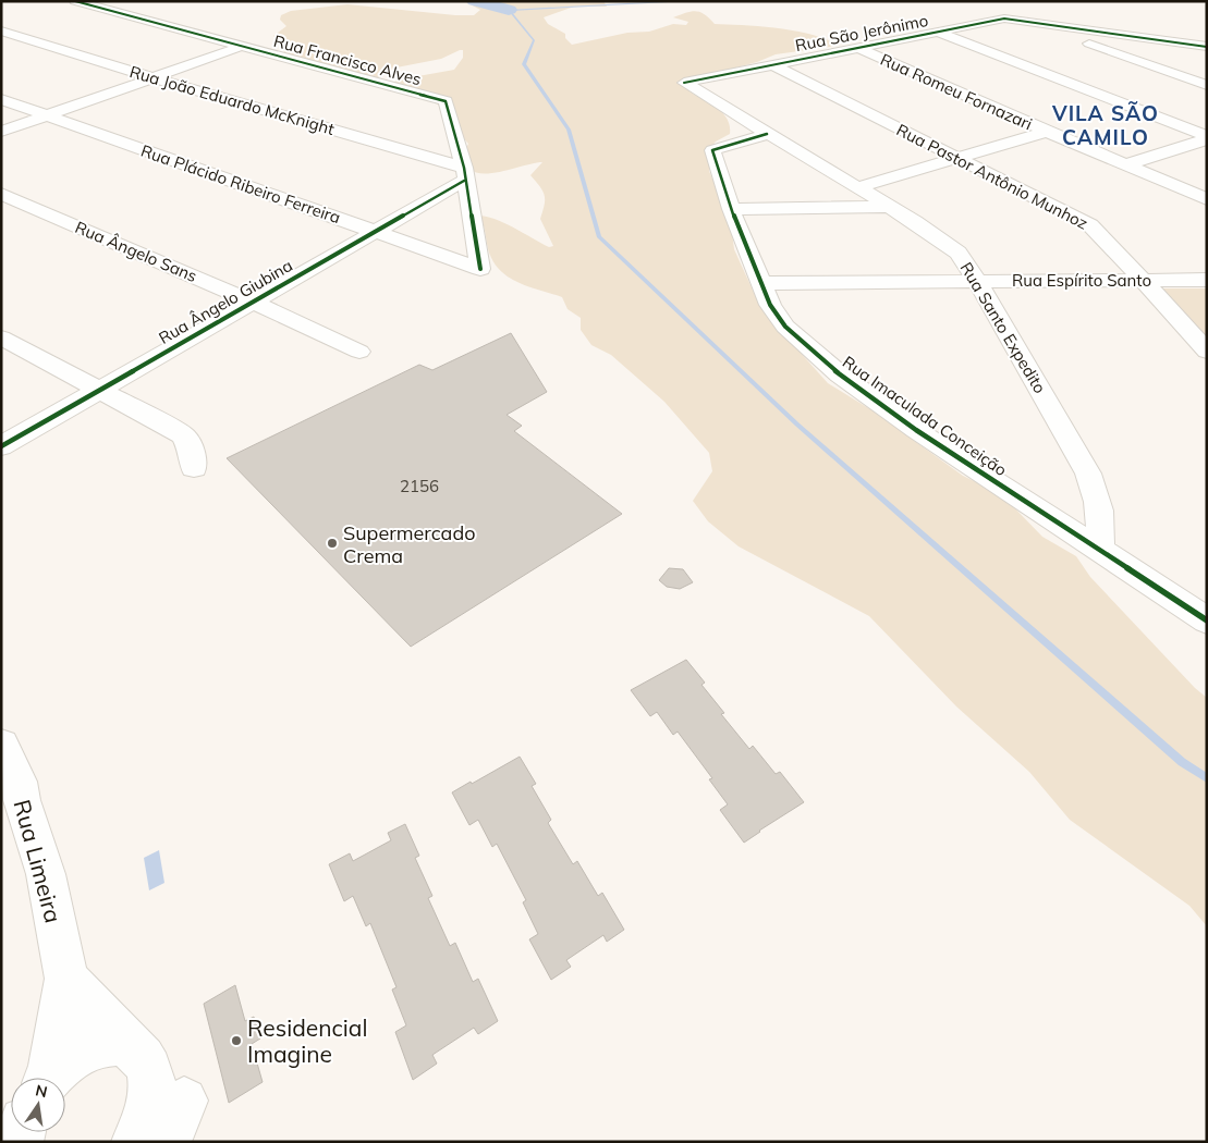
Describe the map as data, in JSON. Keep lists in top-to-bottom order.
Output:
{
  "streets": {
    "street": [
      "Rua São Jerônimo",
      "Rua Francisco Alves",
      "Rua Romeu Fornazari",
      "Rua João Eduardo McKnight",
      "Rua Pastor Antônio Munhoz",
      "Rua Plácido Ribeiro Ferreira",
      "Rua Ângelo Sans",
      "Rua Espírito Santo",
      "Rua Ângelo Giubina",
      "Rua Santo Expedito",
      "Rua Imaculada Conceição",
      "Rua Limeira"
    ]
  },
  "crossings": [
    ["Rua São Jerônimo", "Rua Romeu Fornazari"],
    ["Rua São Jerônimo", "Rua Pastor Antônio Munhoz"],
    ["Rua São Jerônimo", "Rua Santo Expedito"],
    ["Rua Francisco Alves", "Rua João Eduardo McKnight"],
    ["Rua Francisco Alves", "Rua Plácido Ribeiro Ferreira"],
    ["Rua Francisco Alves", "Rua Ângelo Giubina"],
    ["Rua João Eduardo McKnight", "Rua Ângelo Giubina"],
    ["Rua Pastor Antônio Munhoz", "Rua Espírito Santo"],
    ["Rua Plácido Ribeiro Ferreira", "Rua Ângelo Giubina"],
    ["Rua Ângelo Sans", "Rua Ângelo Giubina"],
    ["Rua Espírito Santo", "Rua Santo Expedito"],
    ["Rua Espírito Santo", "Rua Imaculada Conceição"],
    ["Rua Santo Expedito", "Rua Imaculada Conceição"]
  ],
  "districts": ["VILA SÃO CAMILO"],
  "places": ["Supermercado Crema", "Residencial Imagine"],
  "house_numbers": ["2156"],
  "north": "top"
}
